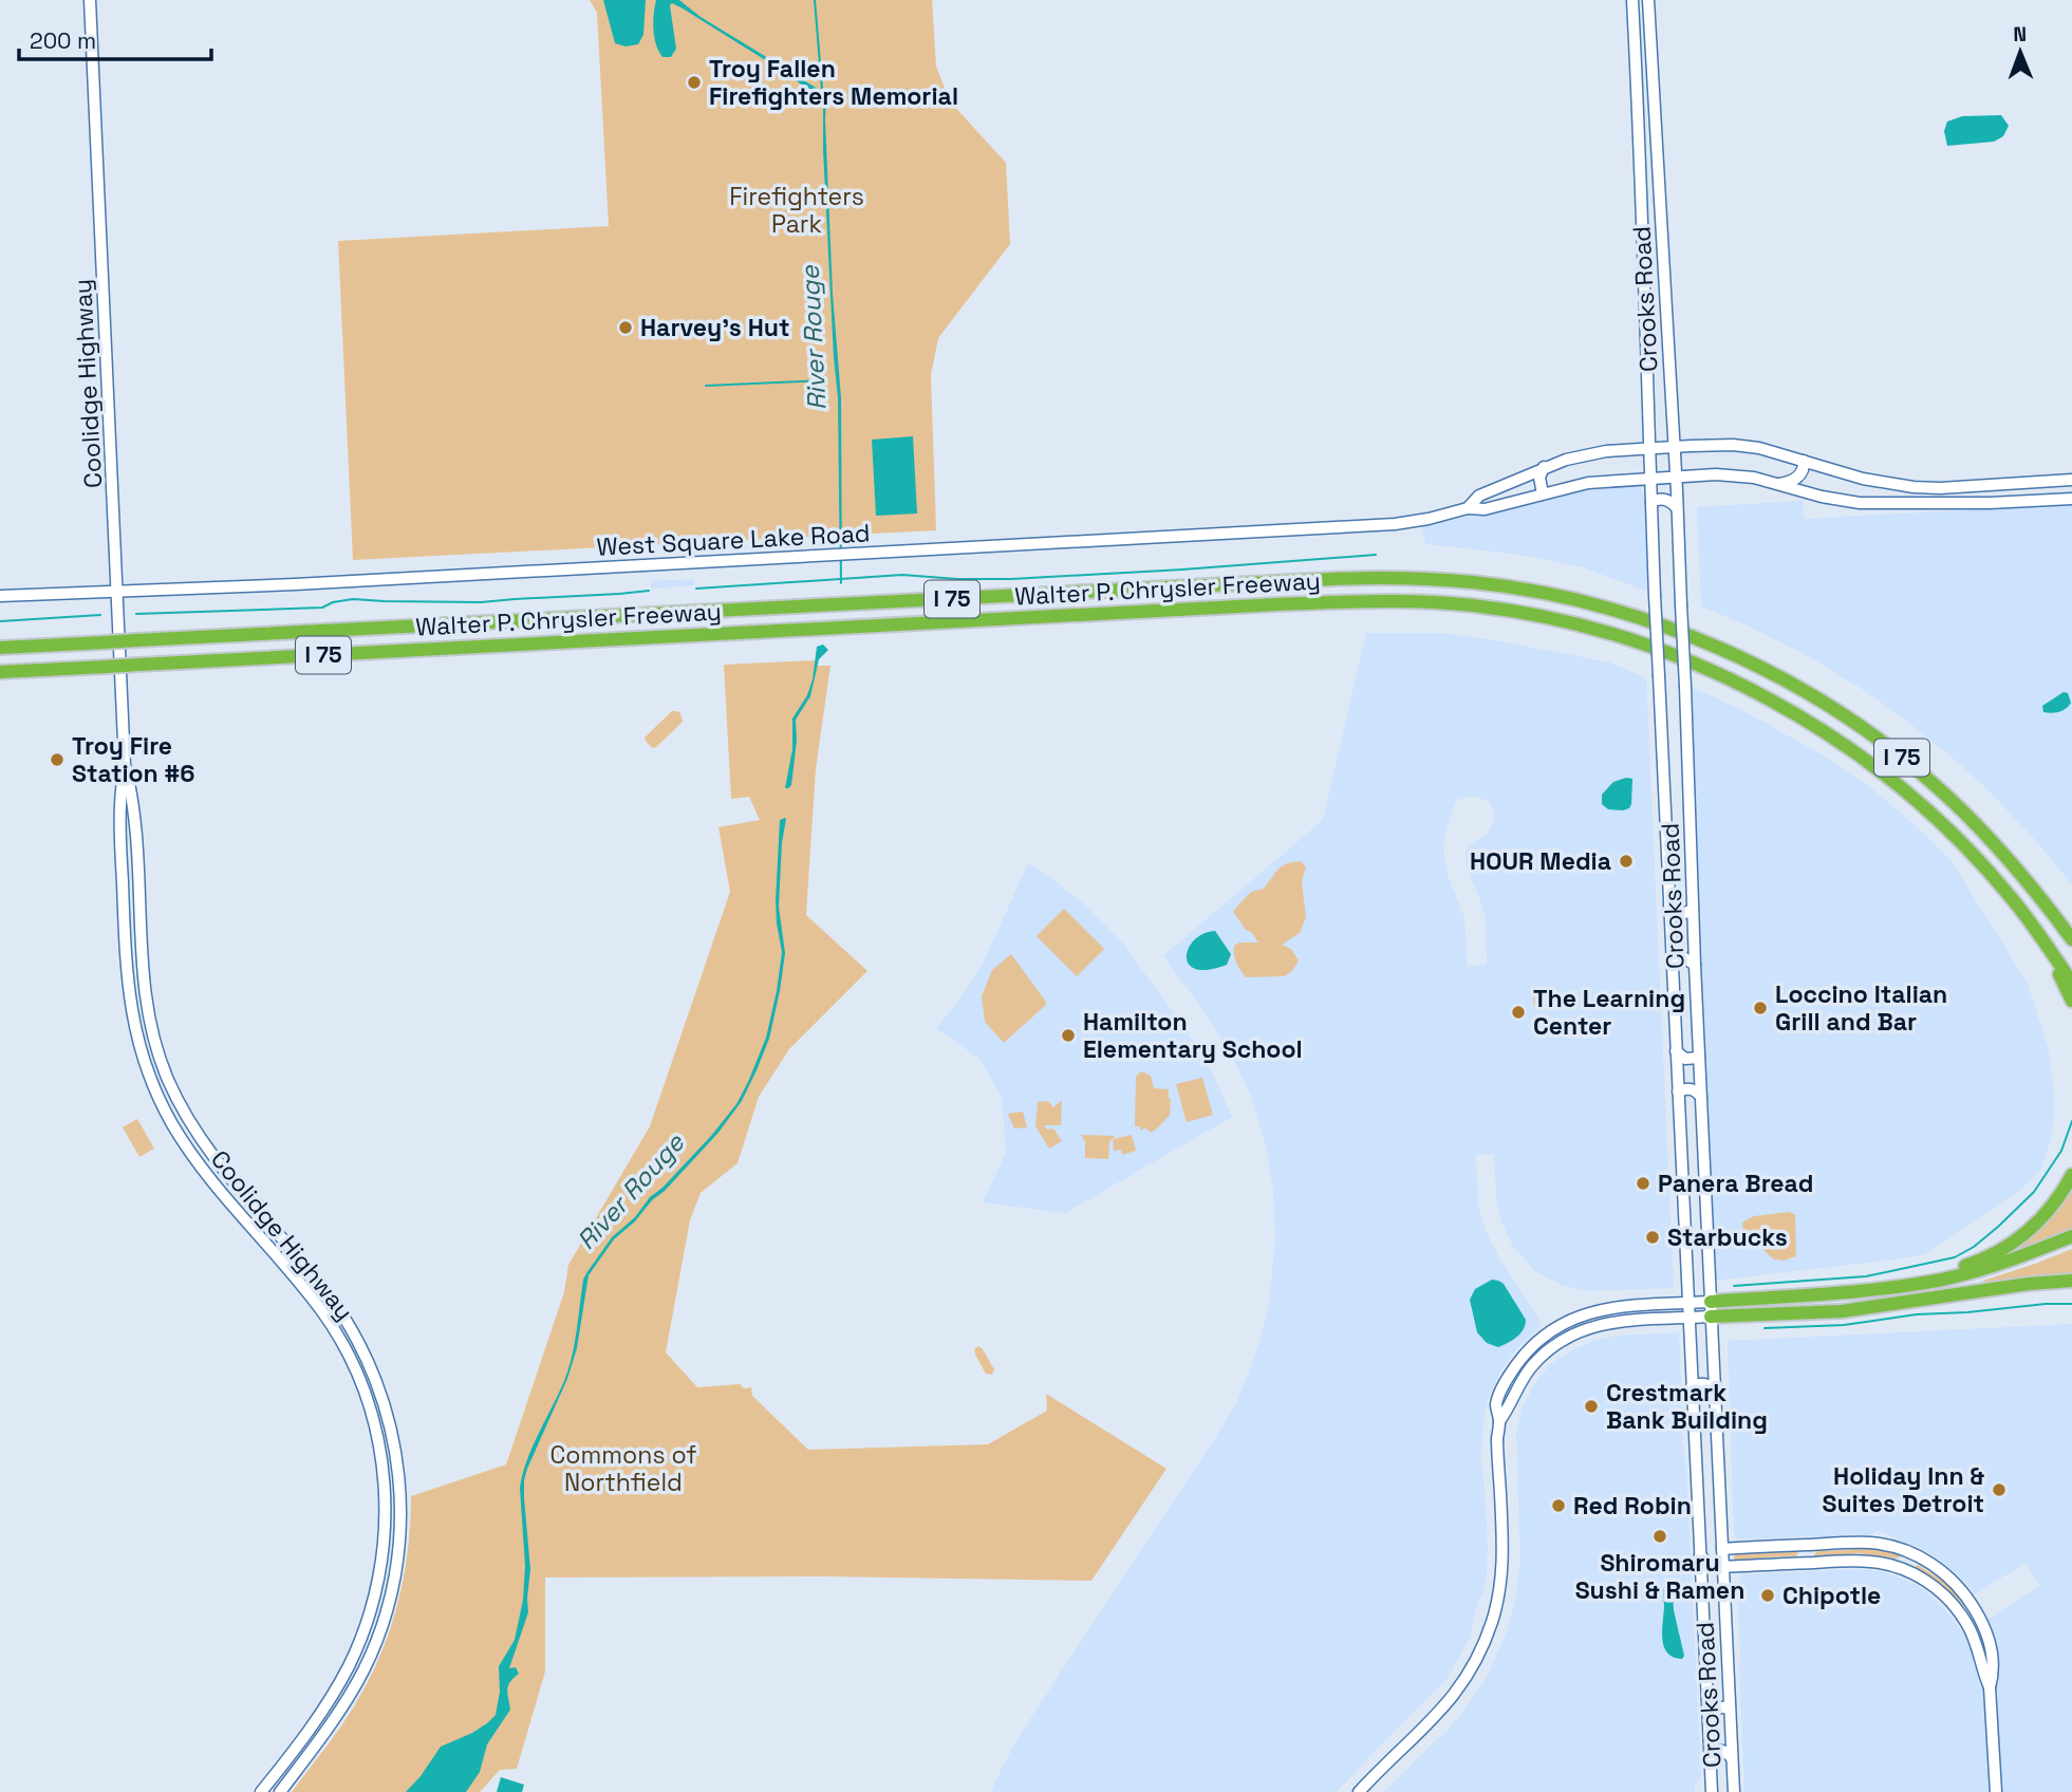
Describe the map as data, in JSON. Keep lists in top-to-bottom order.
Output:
{
  "streets": {
    "highway": ["Walter P. Chrysler Freeway", "I 75"],
    "main road": ["Crooks Road", "Coolidge Highway", "West Square Lake Road"]
  },
  "crossings": [
    ["Crooks Road", "West Square Lake Road"],
    ["Coolidge Highway", "West Square Lake Road"]
  ],
  "water": ["River Rouge"],
  "parks": ["Firefighters Park", "Commons of Northfield"],
  "places": [
    "Troy Fallen Firefighters Memorial",
    "Harvey's Hut",
    "Troy Fire Station #6",
    "HOUR Media",
    "Loccino Italian Grill and Bar",
    "The Learning Center",
    "Hamilton Elementary School",
    "Panera Bread",
    "Starbucks",
    "Crestmark Bank Building",
    "Holiday Inn & Suites Detroit",
    "Red Robin",
    "Shiromaru Sushi & Ramen",
    "Chipotle"
  ],
  "scale_bar": "200 m",
  "north": "top"
}
